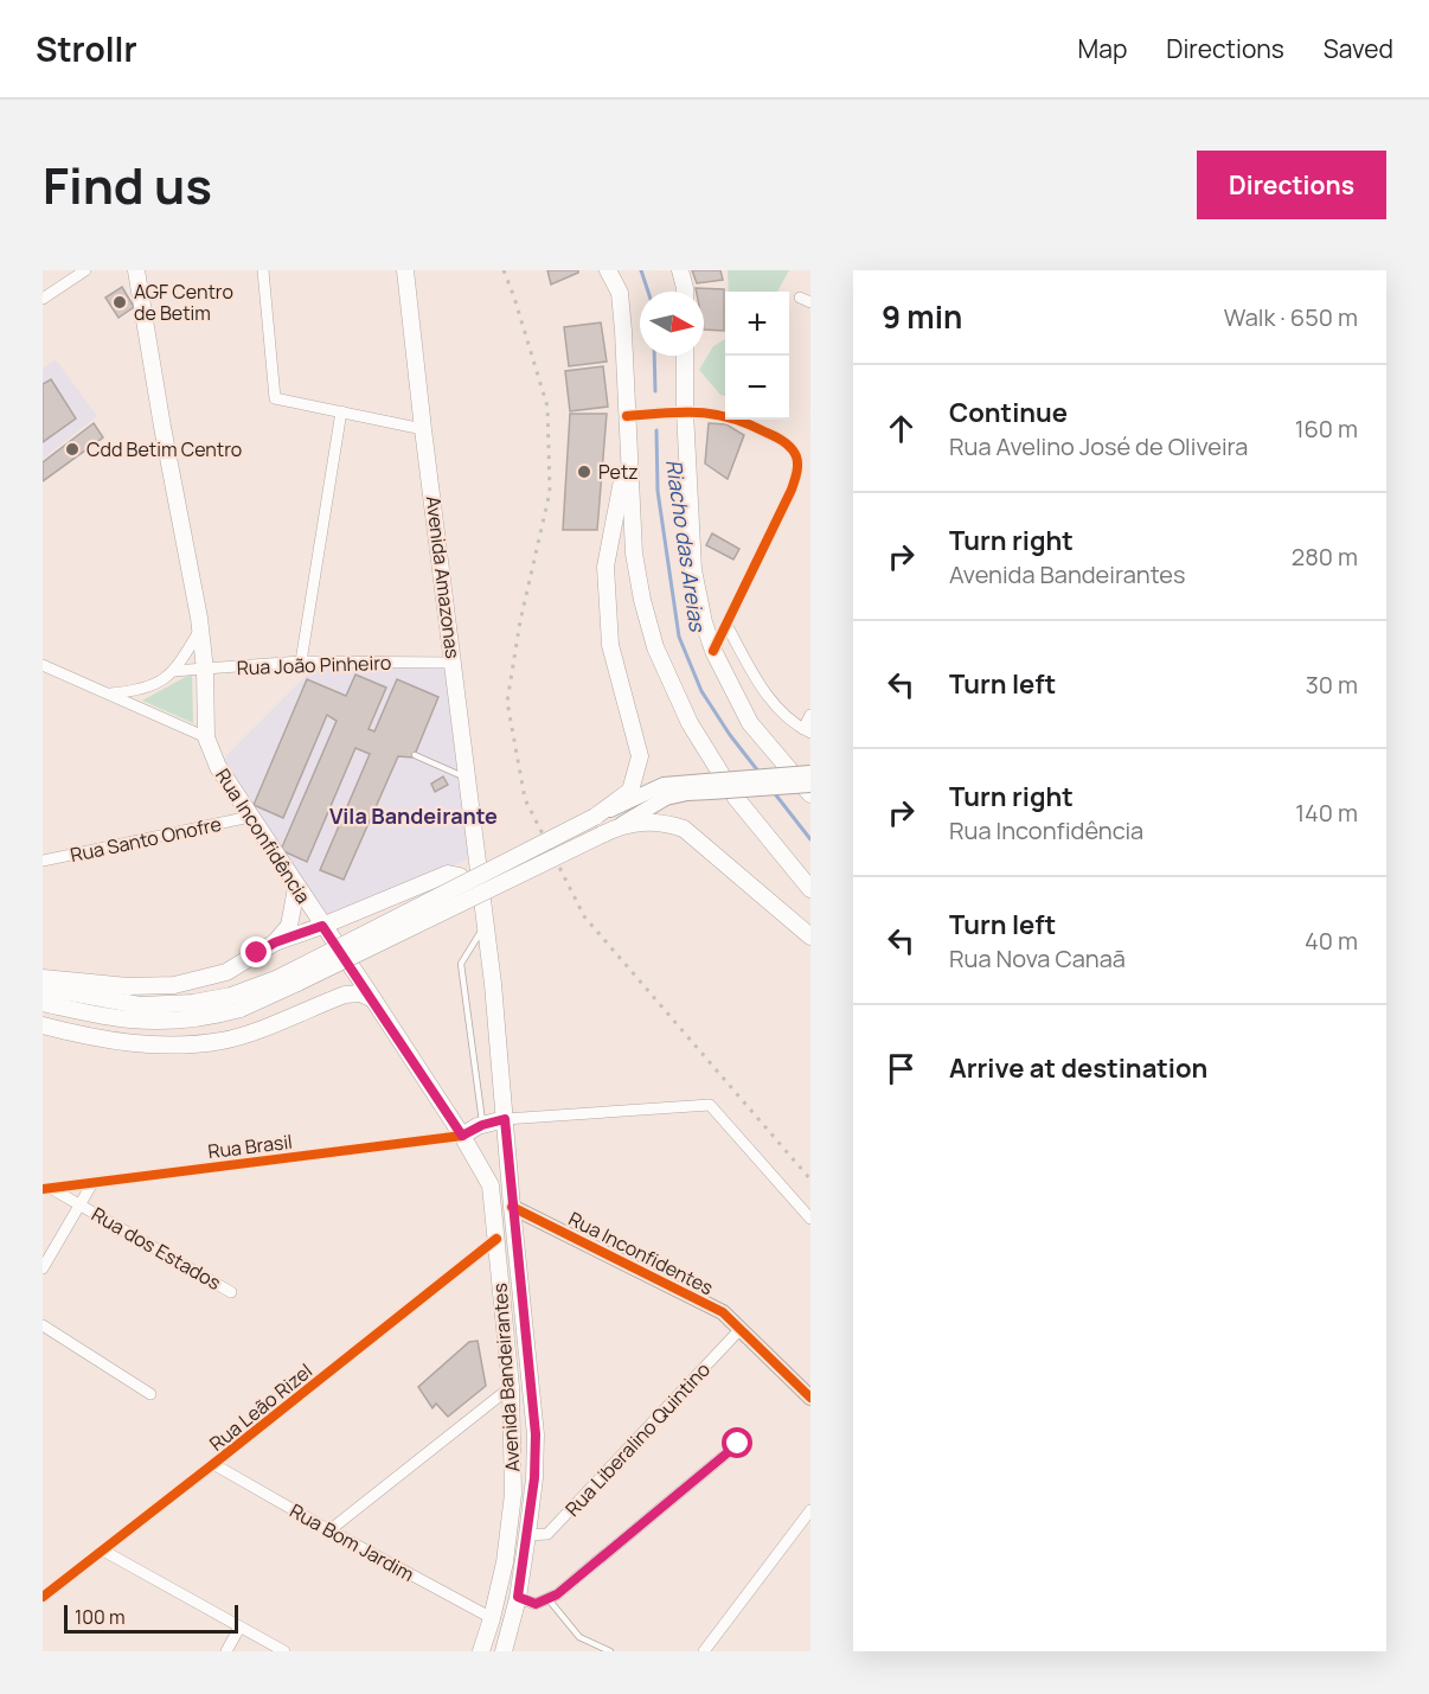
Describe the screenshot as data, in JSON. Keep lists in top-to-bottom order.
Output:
{
  "streets": {
    "main road": [
      "Avenida Amazonas",
      "Rua Inconfidência",
      "Rua Inconfidentes",
      "Avenida Bandeirantes"
    ],
    "street": [
      "Rua João Pinheiro",
      "Rua Santo Onofre",
      "Rua Brasil",
      "Rua dos Estados",
      "Rua Leão Rizel",
      "Rua Liberalino Quintino",
      "Rua Bom Jardim"
    ]
  },
  "crossings": [
    ["Avenida Amazonas", "Rua João Pinheiro"],
    ["Avenida Amazonas", "Avenida Bandeirantes"],
    ["Rua João Pinheiro", "Rua Inconfidência"],
    ["Rua Inconfidência", "Rua Santo Onofre"],
    ["Rua Inconfidência", "Rua Brasil"],
    ["Rua Inconfidência", "Avenida Bandeirantes"],
    ["Rua Brasil", "Rua dos Estados"],
    ["Rua Inconfidentes", "Avenida Bandeirantes"],
    ["Rua Inconfidentes", "Rua Liberalino Quintino"],
    ["Avenida Bandeirantes", "Rua Leão Rizel"],
    ["Avenida Bandeirantes", "Rua Liberalino Quintino"],
    ["Avenida Bandeirantes", "Rua Bom Jardim"],
    ["Rua Leão Rizel", "Rua Bom Jardim"]
  ],
  "districts": ["Vila Bandeirante"],
  "water": ["Riacho das Areias"],
  "places": ["AGF Centro de Betim", "Cdd Betim Centro", "Petz"],
  "scale_bar": "100 m",
  "north": "right",
  "page": {
    "header": "Strollr",
    "nav": ["Map", "Directions", "Saved"],
    "title": "Find us",
    "buttons": "Directions",
    "heading": ["9 min", "Walk · 650 m"],
    "map_buttons": ["+", "−"],
    "list": [
      ["Continue", "Rua Avelino José de Oliveira", "160 m"],
      ["Turn right", "Avenida Bandeirantes", "280 m"],
      ["Turn left", "30 m"],
      ["Turn right", "Rua Inconfidência", "140 m"],
      ["Turn left", "Rua Nova Canaã", "40 m"],
      "Arrive at destination"
    ],
    "scale": "100 m"
  }
}
